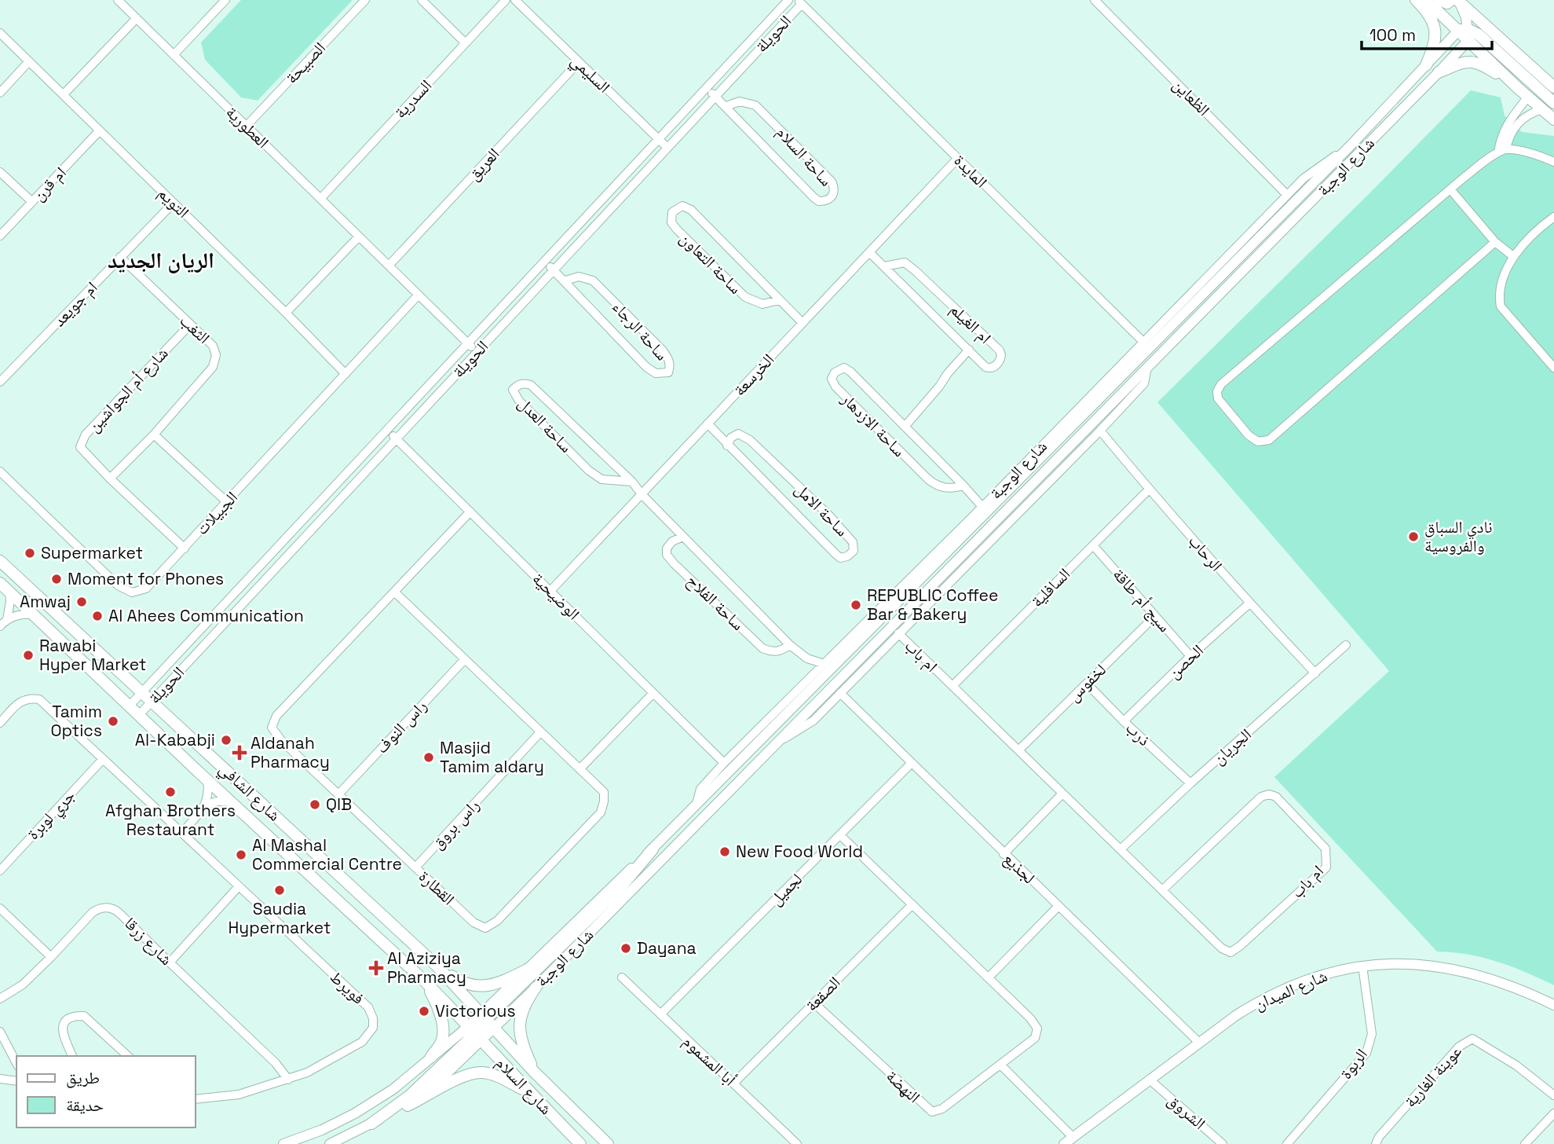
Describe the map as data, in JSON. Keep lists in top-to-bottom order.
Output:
{
  "streets": {
    "main road": ["شارع الشافي", "شارع السلام"],
    "street": [
      "الحويلة",
      "الصبيحة",
      "السليمي",
      "الظعاين",
      "السدرية",
      "العطورية",
      "ساحة السلام",
      "العريق",
      "شارع الوجبة",
      "المايدة",
      "ام قرن",
      "التويم",
      "ساحة التعاون",
      "ام جويعد",
      "ام الغيلم",
      "الثغب",
      "ساحة الرجاء",
      "الخرسعة",
      "شارع أم الجواشين",
      "ساحة العدل",
      "ساحة الازدهار",
      "ساحة الامل",
      "الجبيلات",
      "الرحاب",
      "السافلية",
      "الوضيحية",
      "سيج أم طاقة",
      "ساحة الفلاح",
      "ام باب",
      "الحصن",
      "لخفوس",
      "راس النوف",
      "ذرب",
      "الجريان",
      "جري لوبرة",
      "راس بروق",
      "لجذيع",
      "القطارة",
      "لجميل",
      "شارع زرقا",
      "فويرط",
      "شارع الميدان",
      "الصقعة",
      "أبا المشموم",
      "الربوة",
      "عوينة الغارية",
      "النهضة",
      "الشروق"
    ]
  },
  "crossings": [
    ["الحويلة", "السليمي"],
    ["الحويلة", "العطورية"],
    ["الحويلة", "ساحة السلام"],
    ["الحويلة", "المايدة"],
    ["الحويلة", "ساحة الرجاء"],
    ["الحويلة", "الوضيحية"],
    ["الحويلة", "شارع الشافي"],
    ["الصبيحة", "العطورية"],
    ["السليمي", "العريق"],
    ["الظعاين", "شارع الوجبة"],
    ["السدرية", "العطورية"],
    ["العطورية", "العريق"],
    ["العطورية", "الجبيلات"],
    ["شارع الوجبة", "المايدة"],
    ["شارع الوجبة", "ساحة الازدهار"],
    ["شارع الوجبة", "الرحاب"],
    ["شارع الوجبة", "الوضيحية"],
    ["شارع الوجبة", "ساحة الفلاح"],
    ["شارع الوجبة", "ام باب"],
    ["شارع الوجبة", "شارع الشافي"],
    ["شارع الوجبة", "لجذيع"],
    ["شارع الوجبة", "شارع السلام"],
    ["المايدة", "الخرسعة"],
    ["ام قرن", "التويم"],
    ["التويم", "ام جويعد"],
    ["التويم", "الجبيلات"],
    ["ساحة التعاون", "الخرسعة"],
    ["ام جويعد", "الثغب"],
    ["ام الغيلم", "الخرسعة"],
    ["الثغب", "شارع أم الجواشين"],
    ["الخرسعة", "ساحة العدل"],
    ["الخرسعة", "ساحة الامل"],
    ["الخرسعة", "الوضيحية"],
    ["الخرسعة", "ساحة الفلاح"],
    ["شارع أم الجواشين", "الجبيلات"],
    ["ساحة العدل", "ساحة الفلاح"],
    ["الرحاب", "السافلية"],
    ["الرحاب", "الحصن"],
    ["الرحاب", "الجريان"],
    ["السافلية", "سيج أم طاقة"],
    ["السافلية", "ام باب"],
    ["الوضيحية", "القطارة"],
    ["سيج أم طاقة", "الحصن"],
    ["سيج أم طاقة", "لخفوس"],
    ["ام باب", "لخفوس"],
    ["ام باب", "الجريان"],
    ["الحصن", "ذرب"],
    ["لخفوس", "ذرب"],
    ["راس النوف", "القطارة"],
    ["ذرب", "الجريان"],
    ["شارع الشافي", "شارع السلام"],
    ["جري لوبرة", "فويرط"],
    ["راس بروق", "القطارة"],
    ["لجذيع", "لجميل"],
    ["لجذيع", "شارع الميدان"],
    ["لجميل", "أبا المشموم"],
    ["لجميل", "النهضة"],
    ["شارع زرقا", "فويرط"],
    ["شارع الميدان", "الربوة"],
    ["شارع الميدان", "الشروق"],
    ["الصقعة", "أبا المشموم"],
    ["الصقعة", "النهضة"]
  ],
  "districts": ["الريان الجديد"],
  "places": {
    "other": [
      "نادي السباق والفروسية",
      "Supermarket",
      "Moment for Phones",
      "Amwaj",
      "REPUBLIC Coffee Bar & Bakery",
      "Al Ahees Communication",
      "Rawabi Hyper Market",
      "Tamim Optics",
      "Al-Kababji",
      "Masjid Tamim aldary",
      "Afghan Brothers Restaurant",
      "QIB",
      "New Food World",
      "Al Mashal Commercial Centre",
      "Saudia Hypermarket",
      "Dayana",
      "Victorious"
    ],
    "health": ["Aldanah Pharmacy", "Al Aziziya Pharmacy"]
  },
  "legend": ["طريق", "حديقة"],
  "scale_bar": "100 m"
}
